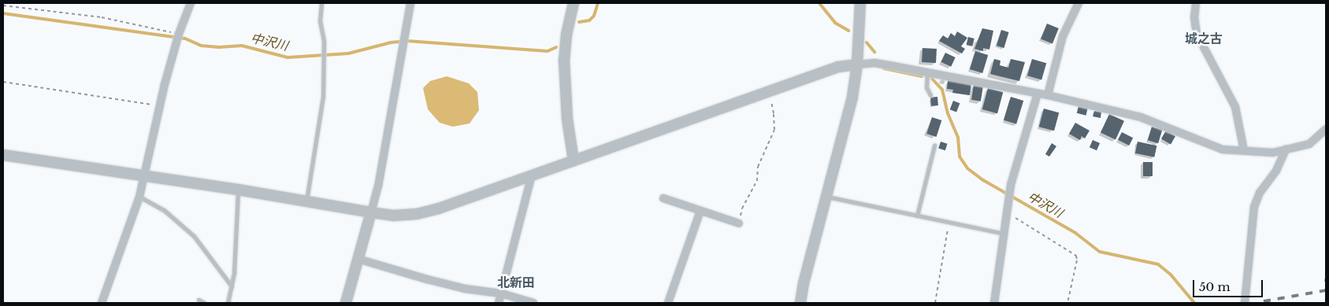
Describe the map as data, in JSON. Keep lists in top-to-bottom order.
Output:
{
  "districts": ["城之古", "北新田"],
  "water": ["中沢川"],
  "scale_bar": "50 m"
}
